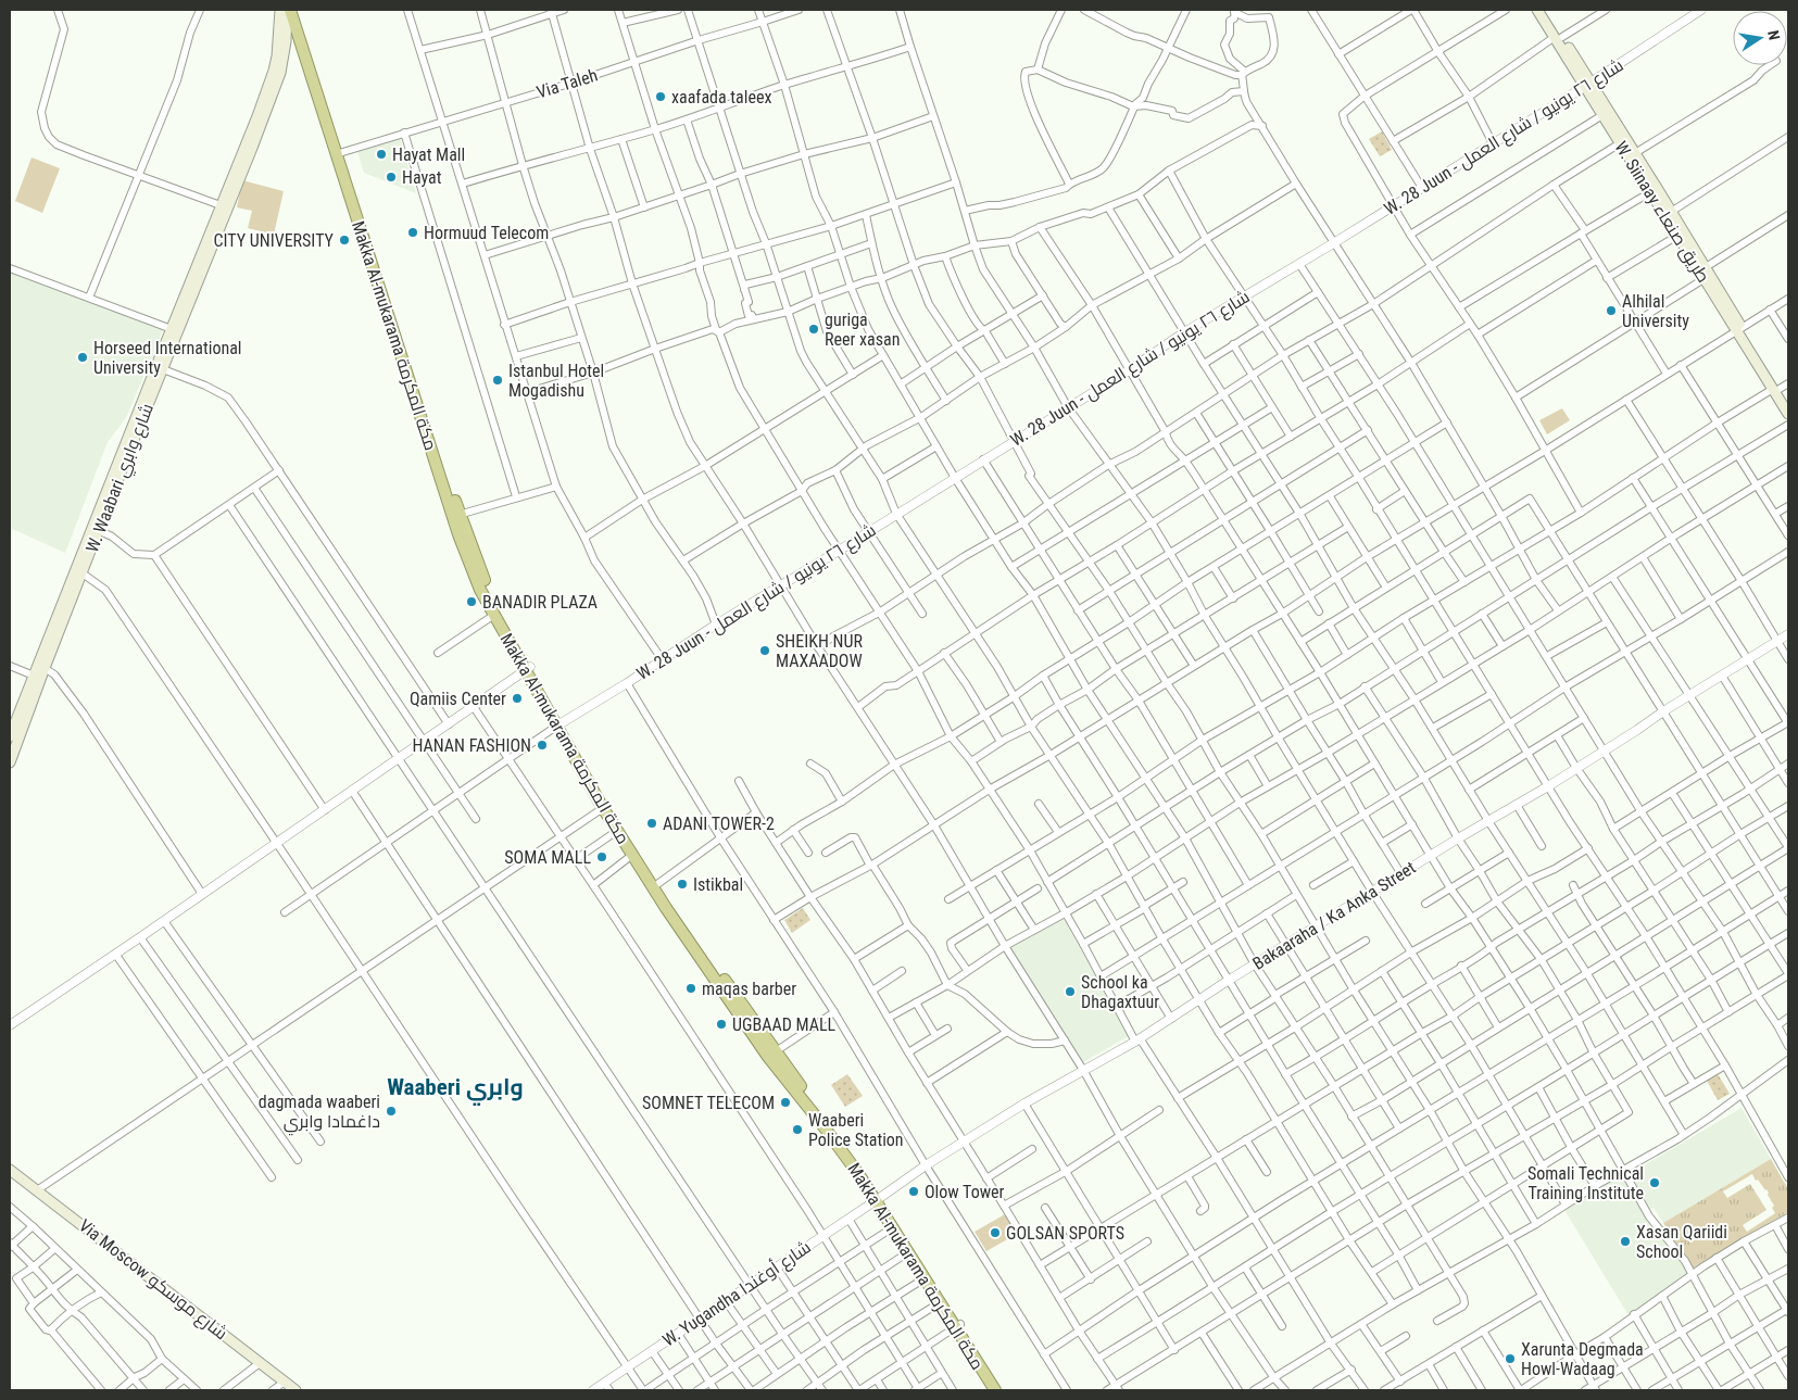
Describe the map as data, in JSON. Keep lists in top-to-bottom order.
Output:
{
  "streets": {
    "highway": ["Makka Al-mukarama مكة المكرمة"],
    "main road": ["W. Siinaay طريق صنعاء", "W. Waabari شارع وابري", "Via Moscow شارع موسكو"],
    "street": [
      "Via Taleh",
      "W. 28 Juun - شارع ٢٦ يونيو / شارع العمل",
      "Bakaaraha / Ka Anka Street",
      "W. Yugandha شارع أوغندا"
    ]
  },
  "crossings": [
    ["Via Taleh", "Makka Al-mukarama مكة المكرمة"],
    ["W. 28 Juun - شارع ٢٦ يونيو / شارع العمل", "W. Siinaay طريق صنعاء"],
    ["W. 28 Juun - شارع ٢٦ يونيو / شارع العمل", "Makka Al-mukarama مكة المكرمة"],
    ["Makka Al-mukarama مكة المكرمة", "W. Waabari شارع وابري"],
    ["Makka Al-mukarama مكة المكرمة", "Bakaaraha / Ka Anka Street"],
    ["Makka Al-mukarama مكة المكرمة", "W. Yugandha شارع أوغندا"],
    ["Bakaaraha / Ka Anka Street", "W. Yugandha شارع أوغندا"]
  ],
  "districts": ["Waaberi وابري"],
  "places": [
    "xaafada taleex",
    "Hayat Mall",
    "Hayat",
    "Hormuud Telecom",
    "CITY UNIVERSITY",
    "Alhilal University",
    "guriga Reer xasan",
    "Horseed International University",
    "Istanbul Hotel Mogadishu",
    "BANADIR PLAZA",
    "SHEIKH NUR MAXAADOW",
    "Qamiis Center",
    "HANAN FASHION",
    "ADANI TOWER-2",
    "SOMA MALL",
    "Istikbal",
    "maqas barber",
    "School ka Dhagaxtuur",
    "UGBAAD MALL",
    "SOMNET TELECOM",
    "dagmada waaberi داغمادا وابري",
    "Waaberi Police Station",
    "Somali Technical Training Institute",
    "Olow Tower",
    "GOLSAN SPORTS",
    "Xasan Qariidi School",
    "Xarunta Degmada Howl-Wadaag"
  ],
  "north": "right"
}
